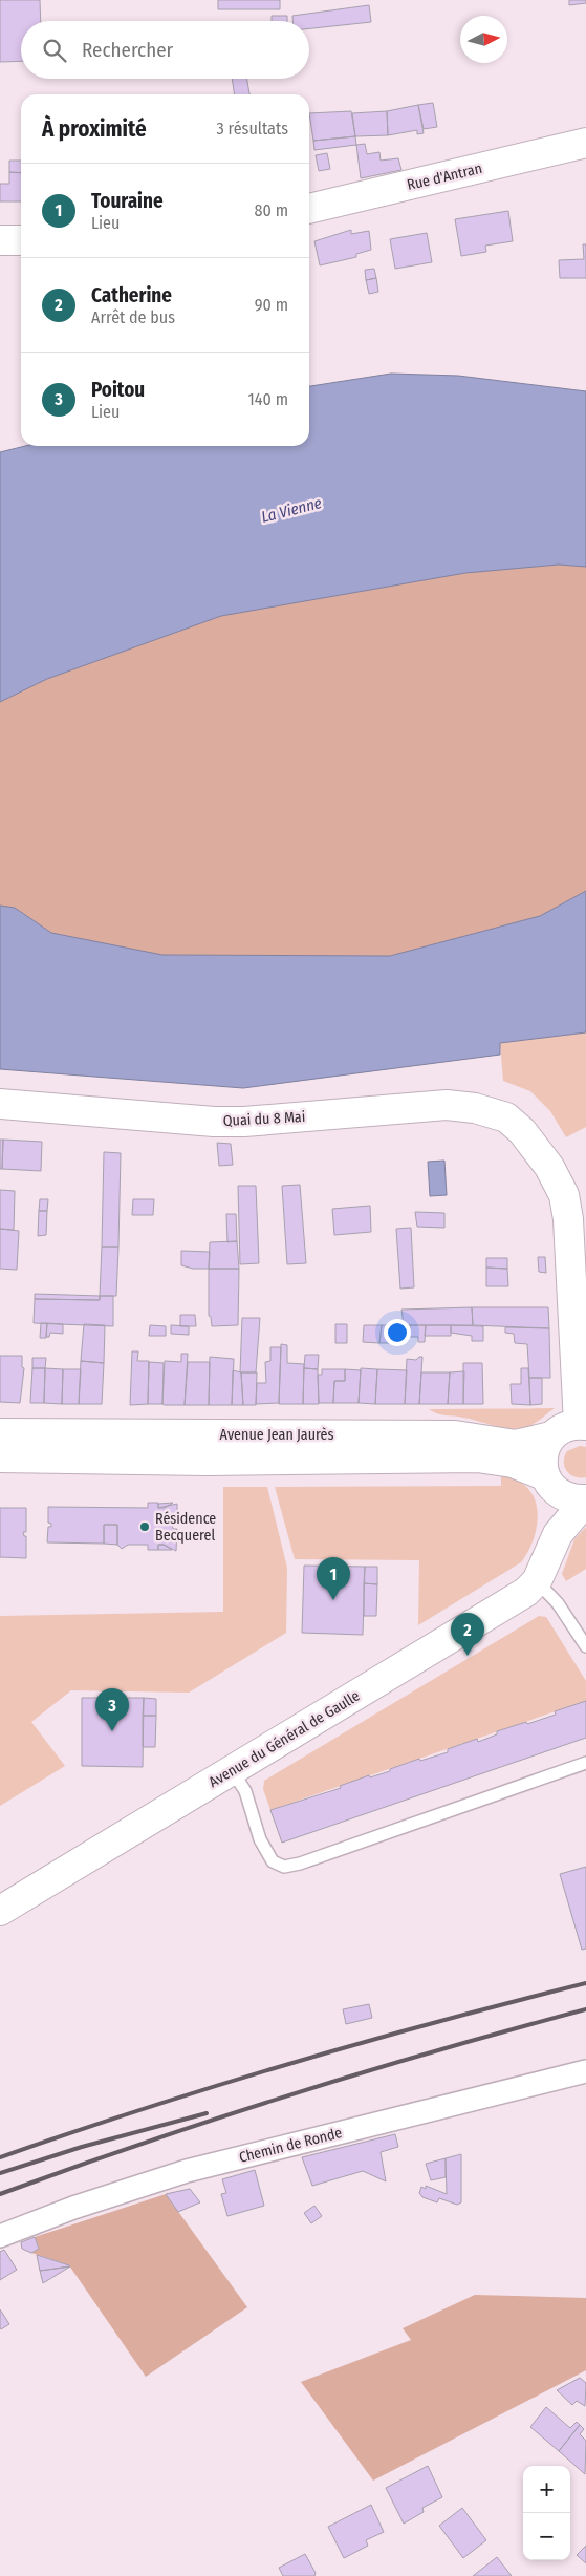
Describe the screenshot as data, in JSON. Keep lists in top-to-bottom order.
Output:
{
  "streets": {
    "main road": [
      "Rue d'Antran",
      "Quai du 8 Mai",
      "Avenue Jean Jaurès",
      "Avenue du Général de Gaulle"
    ],
    "street": ["Chemin de Ronde"]
  },
  "crossings": [
    ["Quai du 8 Mai", "Avenue Jean Jaurès"],
    ["Avenue Jean Jaurès", "Avenue du Général de Gaulle"]
  ],
  "water": ["La Vienne"],
  "places": ["Résidence Becquerel"],
  "north": "right",
  "page": {
    "search": "Rechercher",
    "heading": ["À proximité", "3 résultats"],
    "list": [
      {
        "mark": "1",
        "name": "Touraine",
        "note": "Lieu",
        "value": "80 m"
      },
      {
        "mark": "2",
        "name": "Catherine",
        "note": "Arrêt de bus",
        "value": "90 m"
      },
      {
        "mark": "3",
        "name": "Poitou",
        "note": "Lieu",
        "value": "140 m"
      }
    ],
    "pins": ["1", "2", "3"],
    "map_buttons": ["+", "−"]
  }
}
